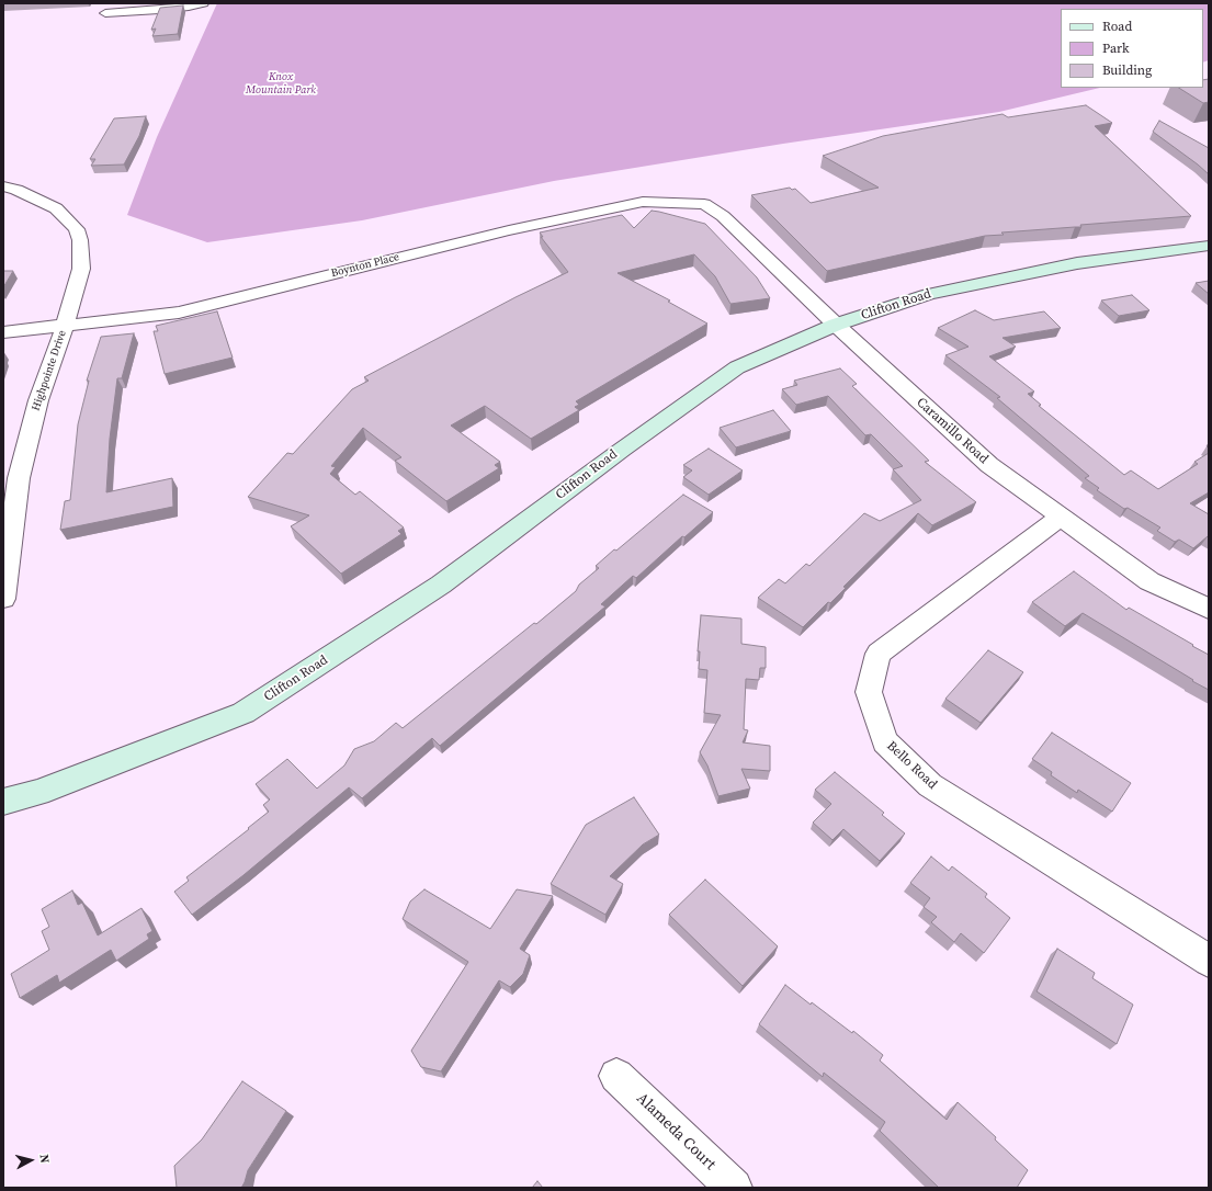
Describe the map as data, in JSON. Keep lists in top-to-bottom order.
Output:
{
  "streets": {
    "main road": ["Clifton Road"],
    "street": [
      "Boynton Place",
      "Highpointe Drive",
      "Caramillo Road",
      "Bello Road",
      "Alameda Court"
    ]
  },
  "crossings": [
    ["Boynton Place", "Highpointe Drive"],
    ["Boynton Place", "Caramillo Road"],
    ["Clifton Road", "Caramillo Road"],
    ["Caramillo Road", "Bello Road"]
  ],
  "parks": ["Knox Mountain Park"],
  "legend": ["Road", "Park", "Building"],
  "north": "right"
}
